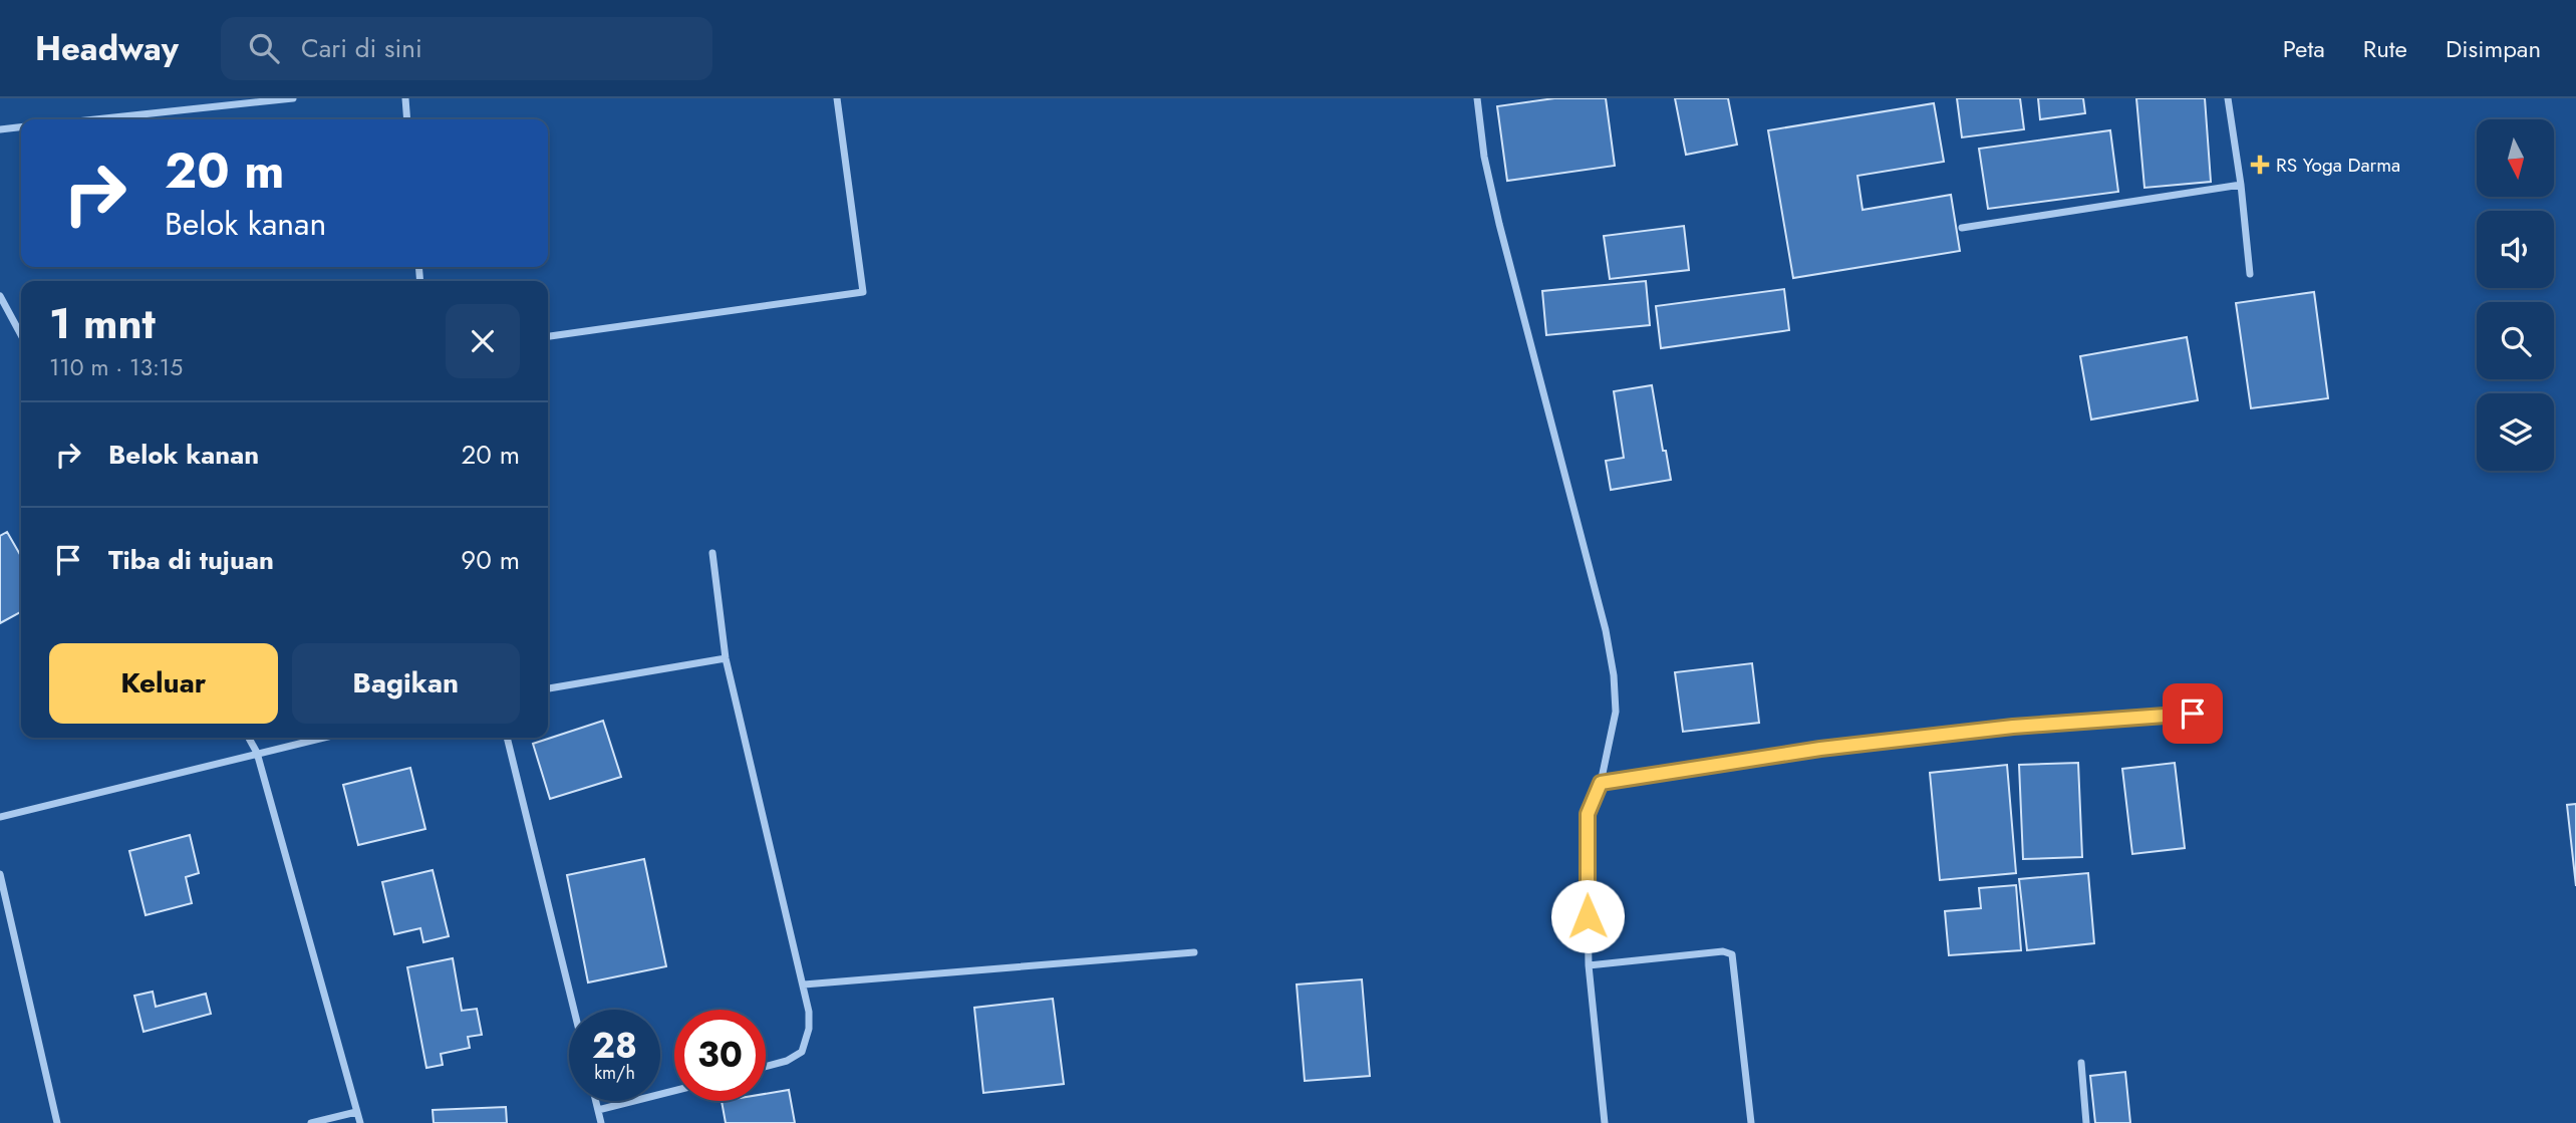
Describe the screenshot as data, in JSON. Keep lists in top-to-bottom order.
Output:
{
  "places": {
    "health": ["RS Yoga Darma"]
  },
  "north": "bottom",
  "page": {
    "header": "Headway",
    "search": "Cari di sini",
    "nav": ["Peta", "Rute", "Disimpan"],
    "turn": ["20 m", "Belok kanan"],
    "heading": ["1 mnt", "110 m · 13:15"],
    "list": [
      {
        "name": "Belok kanan",
        "value": "20 m"
      },
      {
        "name": "Tiba di tujuan",
        "value": "90 m"
      }
    ],
    "buttons": ["Keluar", "Bagikan"],
    "speed": "28 km/h",
    "limit": "30"
  }
}
